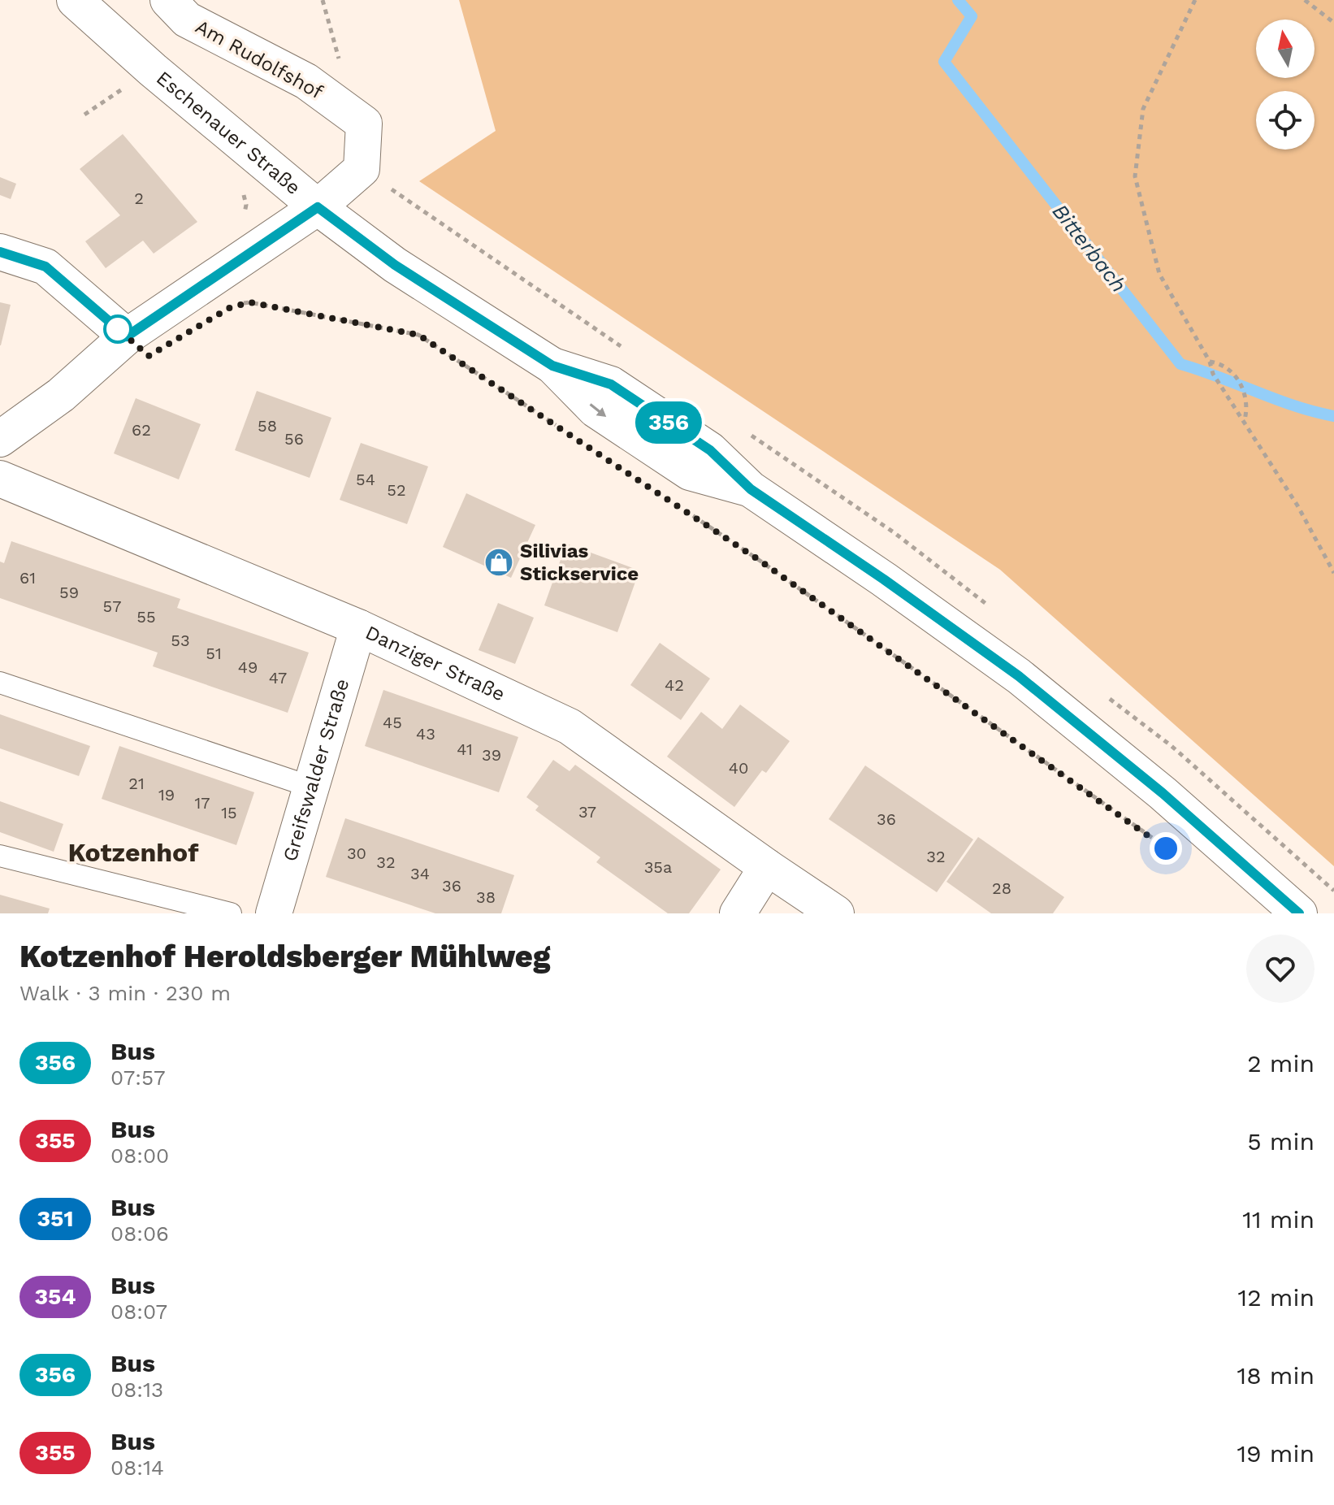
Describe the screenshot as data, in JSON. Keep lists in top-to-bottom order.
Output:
{
  "streets": {
    "street": [
      "Am Rudolfshof",
      "Eschenauer Straße",
      "Danziger Straße",
      "Greifswalder Straße"
    ]
  },
  "crossings": [
    ["Am Rudolfshof", "Eschenauer Straße"],
    ["Danziger Straße", "Greifswalder Straße"]
  ],
  "districts": ["Kotzenhof"],
  "water": ["Bitterbach"],
  "places": {
    "shop": ["Silivias Stickservice"]
  },
  "lines": ["bus line 356"],
  "house_numbers": [
    "2",
    "58",
    "62",
    "56",
    "54",
    "52",
    "61",
    "59",
    "57",
    "55",
    "53",
    "51",
    "49",
    "47",
    "42",
    "45",
    "43",
    "41",
    "39",
    "40",
    "21",
    "19",
    "17",
    "37",
    "15",
    "36",
    "30",
    "32",
    "32",
    "35a",
    "34",
    "36",
    "28",
    "38"
  ],
  "north": "top",
  "page": {
    "on_map": "356",
    "heading": ["Kotzenhof Heroldsberger Mühlweg", "Walk · 3 min · 230 m"],
    "list": [
      {
        "mark": "356",
        "name": "Bus",
        "note": "07:57",
        "value": "2 min"
      },
      {
        "mark": "355",
        "name": "Bus",
        "note": "08:00",
        "value": "5 min"
      },
      {
        "mark": "351",
        "name": "Bus",
        "note": "08:06",
        "value": "11 min"
      },
      {
        "mark": "354",
        "name": "Bus",
        "note": "08:07",
        "value": "12 min"
      },
      {
        "mark": "356",
        "name": "Bus",
        "note": "08:13",
        "value": "18 min"
      },
      {
        "mark": "355",
        "name": "Bus",
        "note": "08:14",
        "value": "19 min"
      }
    ]
  }
}
